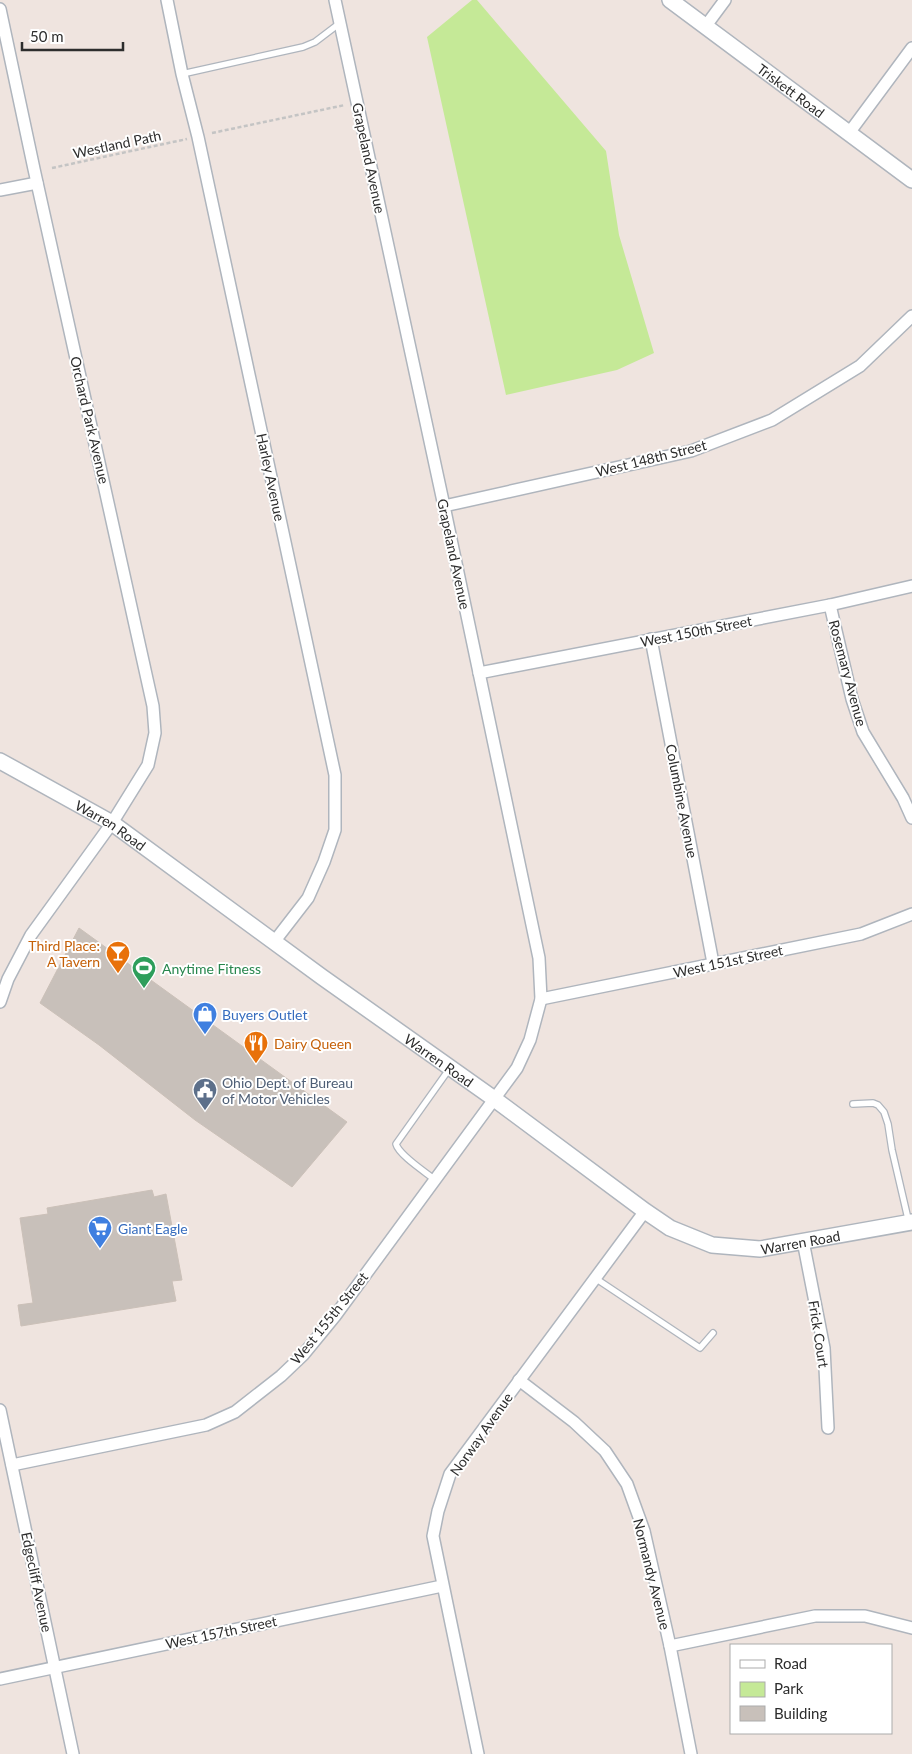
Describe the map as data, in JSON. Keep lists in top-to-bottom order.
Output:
{
  "streets": {
    "main road": ["Triskett Road", "Warren Road"],
    "street": [
      "Grapeland Avenue",
      "Orchard Park Avenue",
      "West 148th Street",
      "Harley Avenue",
      "West 150th Street",
      "Rosemary Avenue",
      "Columbine Avenue",
      "West 151st Street",
      "West 155th Street",
      "Frick Court",
      "Norway Avenue",
      "Normandy Avenue",
      "Edgecliff Avenue",
      "West 157th Street"
    ],
    "path": ["Westland Path"]
  },
  "crossings": [
    ["Grapeland Avenue", "West 148th Street"],
    ["Grapeland Avenue", "West 150th Street"],
    ["Grapeland Avenue", "Warren Road"],
    ["Grapeland Avenue", "West 151st Street"],
    ["Grapeland Avenue", "West 155th Street"],
    ["Orchard Park Avenue", "Warren Road"],
    ["Harley Avenue", "Warren Road"],
    ["West 150th Street", "Rosemary Avenue"],
    ["West 150th Street", "Columbine Avenue"],
    ["Columbine Avenue", "West 151st Street"],
    ["Warren Road", "West 155th Street"],
    ["Warren Road", "Frick Court"],
    ["Warren Road", "Norway Avenue"],
    ["West 155th Street", "Edgecliff Avenue"],
    ["Norway Avenue", "Normandy Avenue"],
    ["Norway Avenue", "West 157th Street"],
    ["Edgecliff Avenue", "West 157th Street"]
  ],
  "places": {
    "bar": ["Third Place: A Tavern"],
    "sports": ["Anytime Fitness"],
    "shop": ["Buyers Outlet"],
    "restaurant": ["Dairy Queen"],
    "public building": ["Ohio Dept. of Bureau of Motor Vehicles"],
    "supermarket": ["Giant Eagle"]
  },
  "legend": ["Road", "Park", "Building"],
  "scale_bar": "50 m"
}
